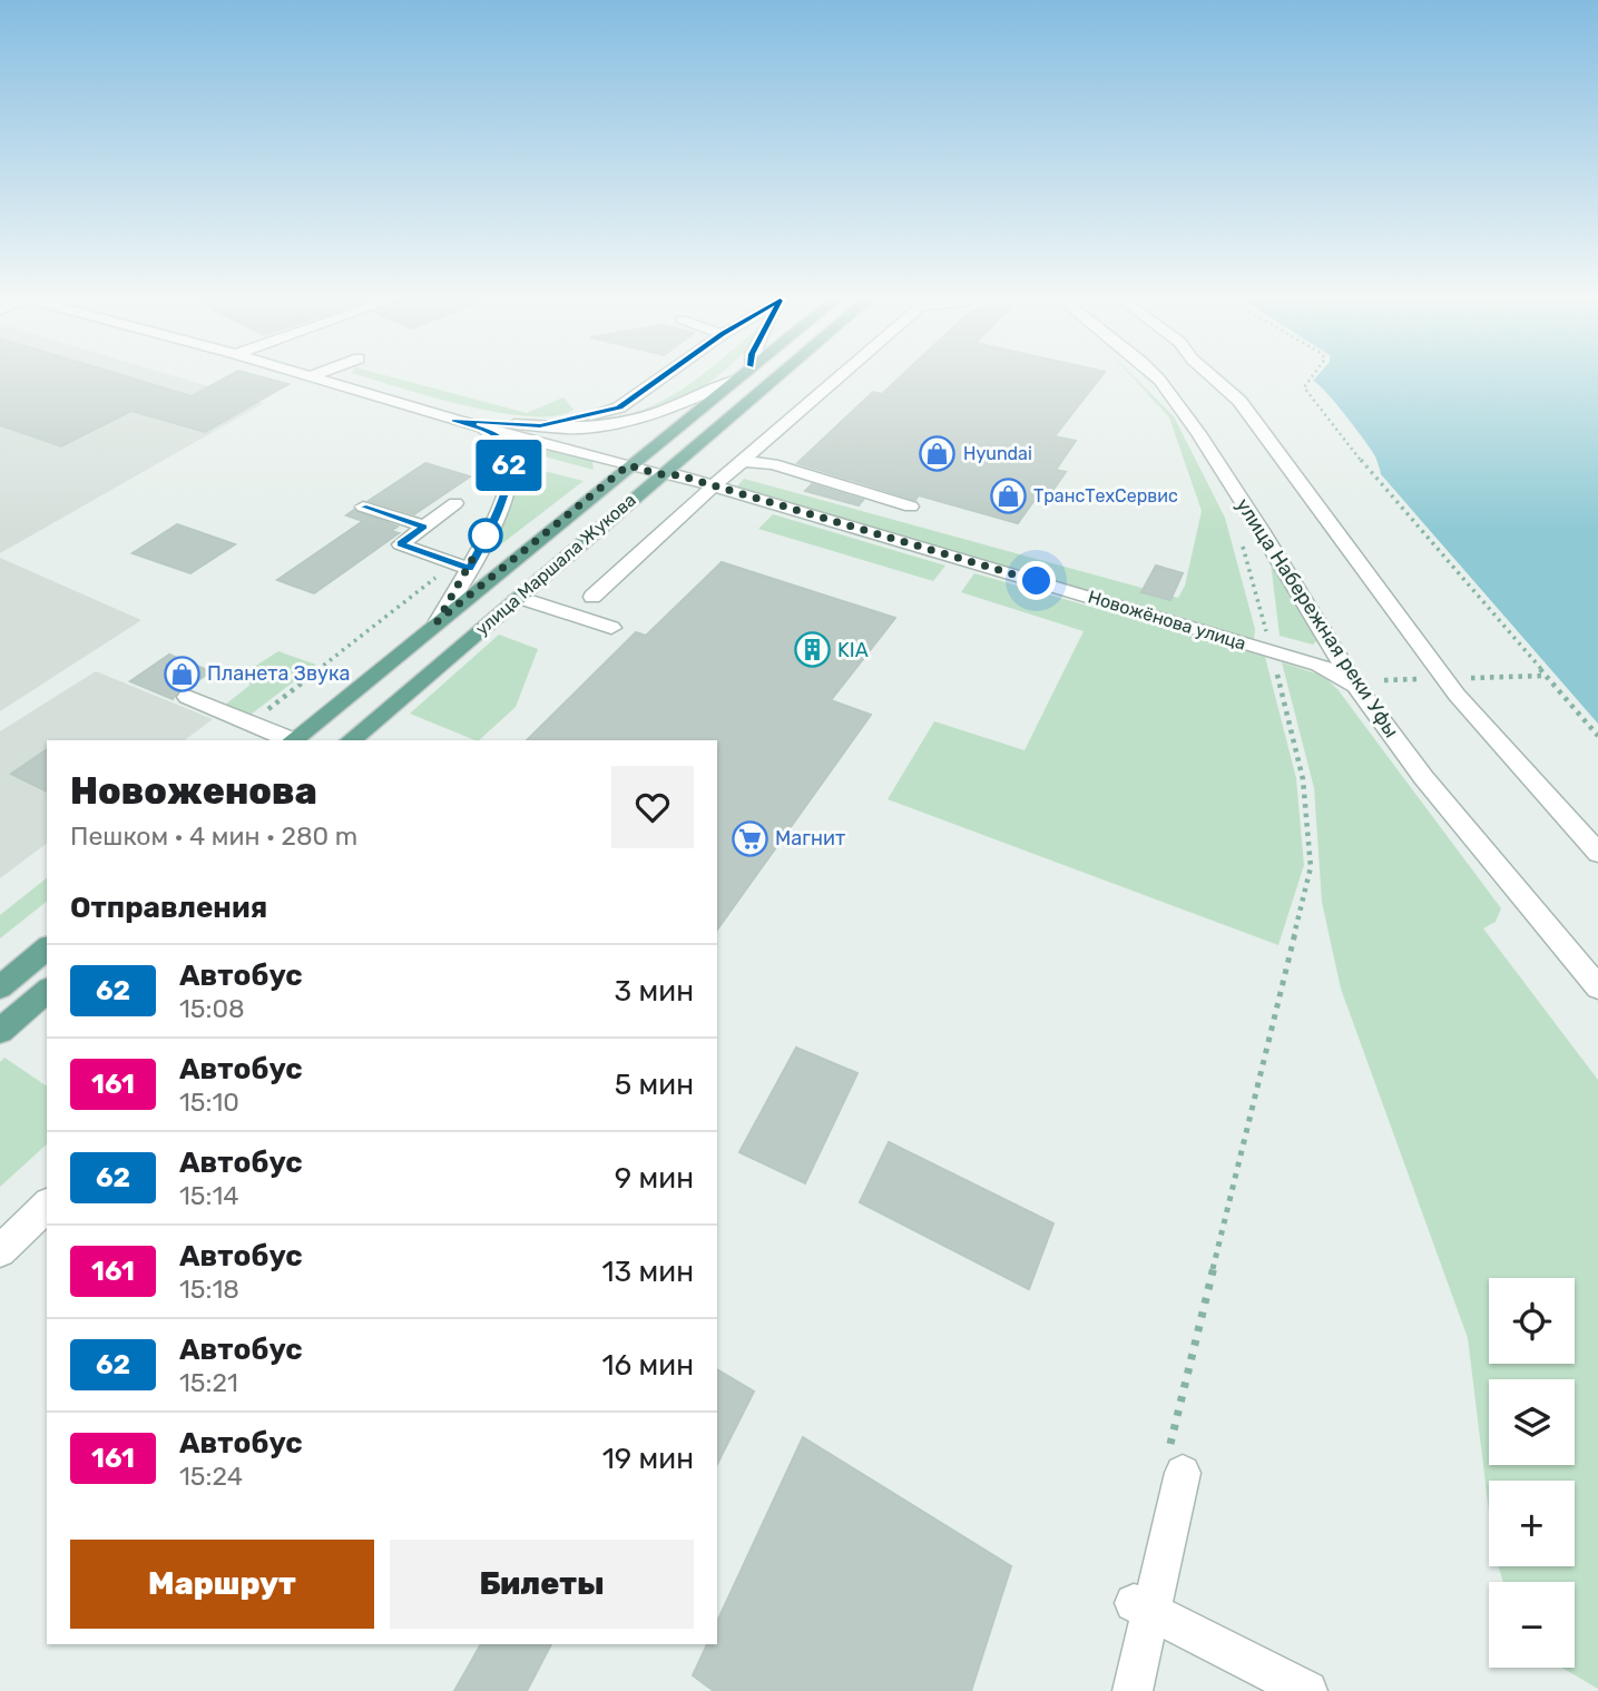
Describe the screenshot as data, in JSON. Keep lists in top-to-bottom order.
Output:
{
  "streets": {
    "main road": ["улица Маршала Жукова"],
    "street": ["улица Набережная реки Уфы", "Новожёнова улица"]
  },
  "crossings": [
    ["улица Маршала Жукова", "Новожёнова улица"],
    ["улица Набережная реки Уфы", "Новожёнова улица"]
  ],
  "places": {
    "shop": ["Hyundai", "ТрансТехСервис", "Планета Звука"],
    "building": ["KIA"],
    "supermarket": ["Магнит"]
  },
  "lines": ["bus line 62"],
  "page": {
    "on_map": "62",
    "heading": [
      ["Новоженова", "Пешком · 4 мин · 280 m"],
      "Отправления"
    ],
    "list": [
      {
        "mark": "62",
        "name": "Автобус",
        "note": "15:08",
        "value": "3 мин"
      },
      {
        "mark": "161",
        "name": "Автобус",
        "note": "15:10",
        "value": "5 мин"
      },
      {
        "mark": "62",
        "name": "Автобус",
        "note": "15:14",
        "value": "9 мин"
      },
      {
        "mark": "161",
        "name": "Автобус",
        "note": "15:18",
        "value": "13 мин"
      },
      {
        "mark": "62",
        "name": "Автобус",
        "note": "15:21",
        "value": "16 мин"
      },
      {
        "mark": "161",
        "name": "Автобус",
        "note": "15:24",
        "value": "19 мин"
      }
    ],
    "map_buttons": ["+", "−"],
    "buttons": ["Маршрут", "Билеты"]
  }
}
